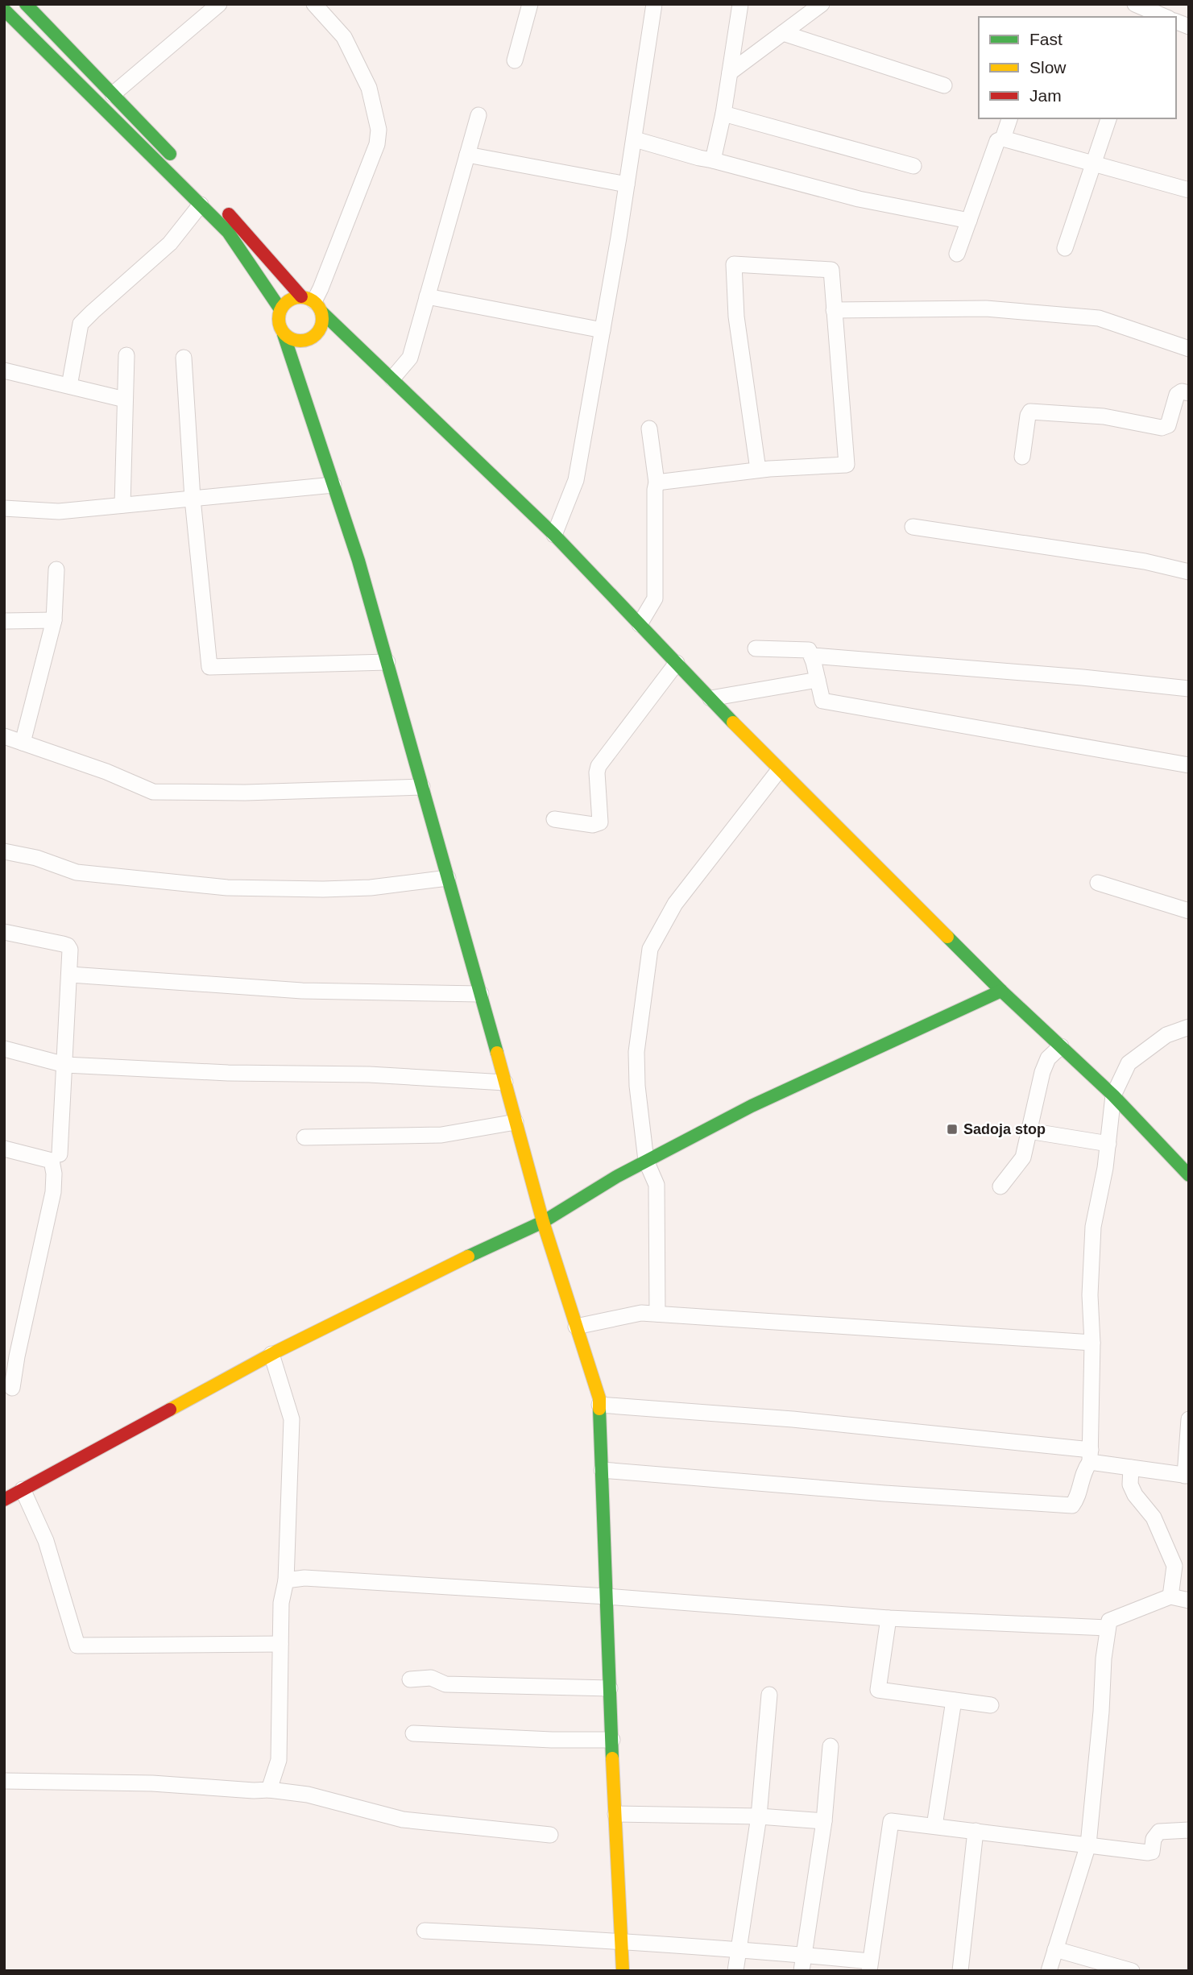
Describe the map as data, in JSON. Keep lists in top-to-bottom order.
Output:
{
  "places": {
    "transit": ["Sadoja stop"]
  },
  "legend": ["Fast", "Slow", "Jam"]
}
